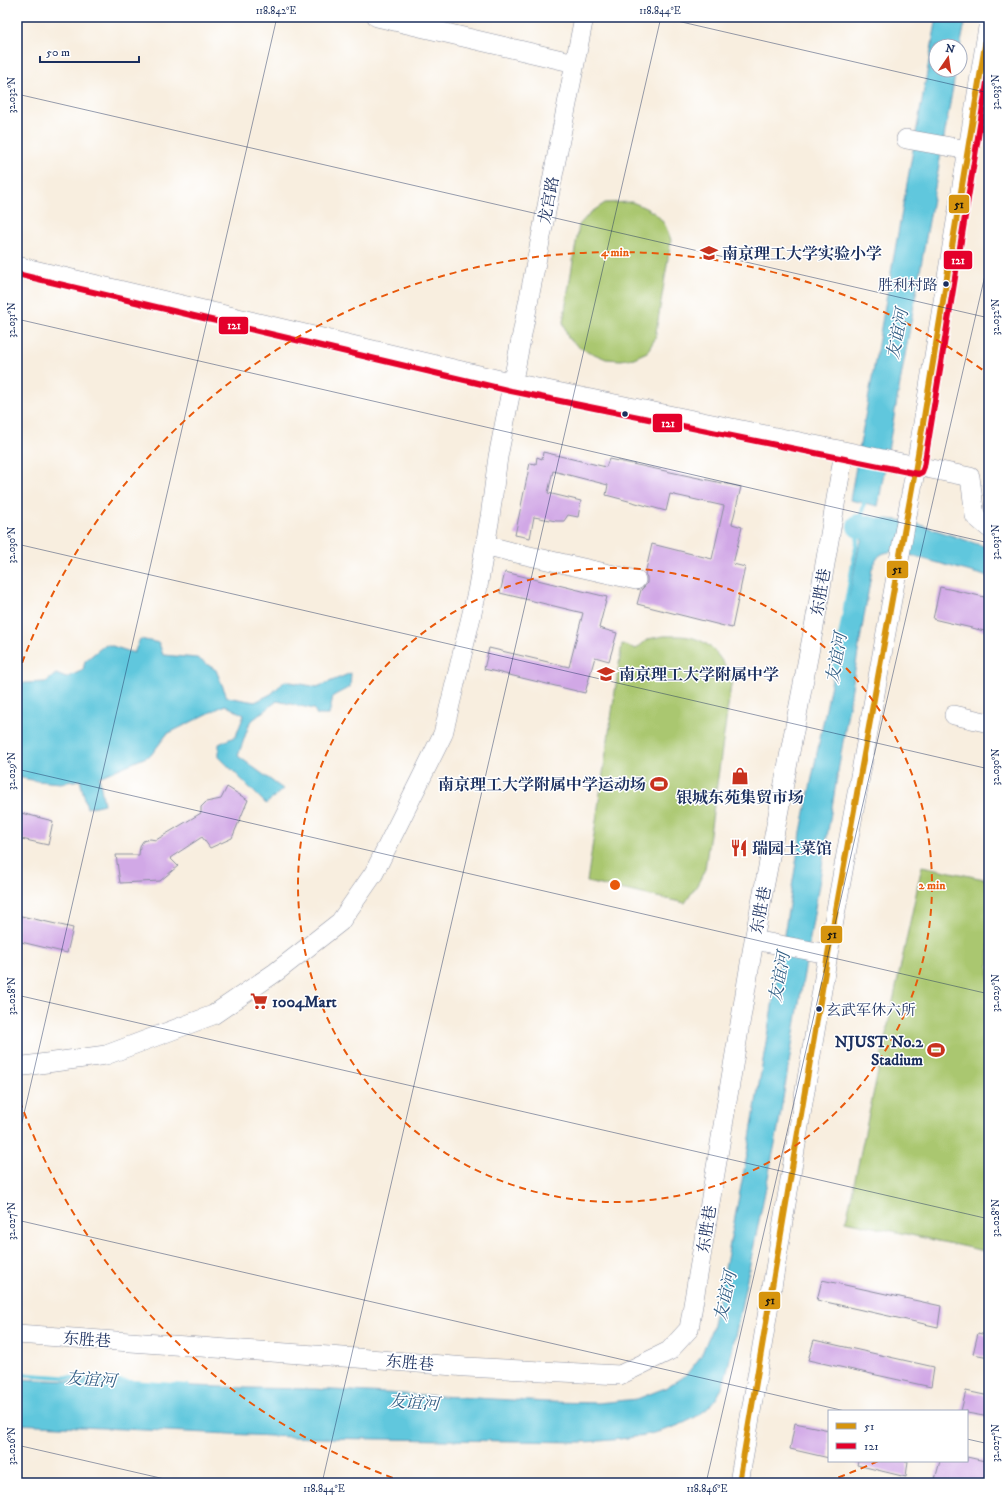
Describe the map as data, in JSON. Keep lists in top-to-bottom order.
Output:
{
  "streets": {
    "street": ["龙宫路", "东胜巷"]
  },
  "water": ["友谊河"],
  "places": {
    "school or university": ["南京理工大学实验小学", "南京理工大学附属中学"],
    "other": ["胜利村路", "玄武军休六所"],
    "shop": ["银城东苑集贸市场"],
    "sports": ["南京理工大学附属中学运动场", "NJUST No.2 Stadium"],
    "restaurant": ["瑞园土菜馆"],
    "supermarket": ["1004Mart"]
  },
  "lines": ["transit line 51", "transit line 121"],
  "legend": ["51", "121"],
  "scale_bar": "50 m",
  "north": "top",
  "coordinates": [
    "118.842°E",
    "118.844°E",
    "32.033°N",
    "32.032°N",
    "32.031°N",
    "32.030°N",
    "32.029°N",
    "32.028°N",
    "32.027°N",
    "32.026°N",
    "118.846°E"
  ],
  "rings": ["4 min", "2 min"]
}
